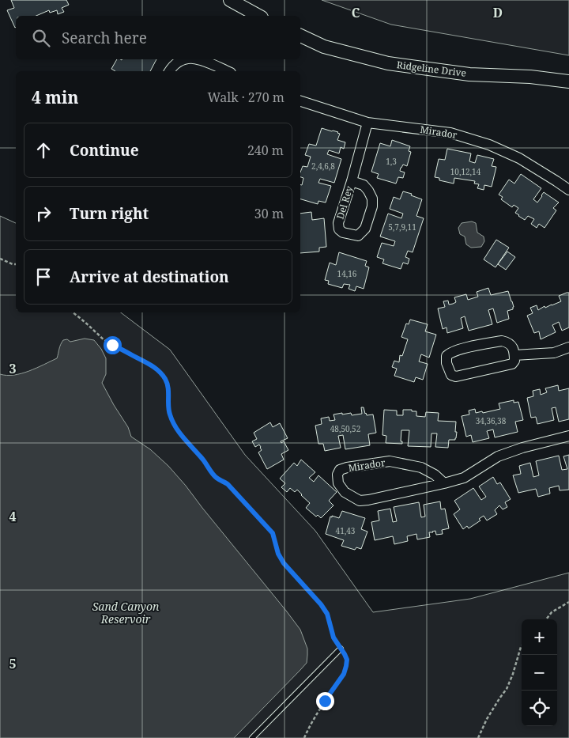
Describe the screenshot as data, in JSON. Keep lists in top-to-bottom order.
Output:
{
  "streets": {
    "street": ["Ridgeline Drive", "Mirador", "Del Rey"]
  },
  "crossings": [
    ["Mirador", "Del Rey"]
  ],
  "water": ["Sand Canyon Reservoir"],
  "house_numbers": [
    "1,3",
    "2,4,6,8",
    "10,12,14",
    "5,7,9,11",
    "14,16",
    "34,36,38",
    "48,50,52",
    "41,43"
  ],
  "page": {
    "search": "Search here",
    "heading": ["4 min", "Walk · 270 m"],
    "list": [
      ["Continue", "240 m"],
      ["Turn right", "30 m"],
      "Arrive at destination"
    ],
    "map_buttons": ["+", "−"]
  },
  "grid": {
    "columns": ["C", "D"],
    "rows": ["3", "4", "5"]
  }
}
